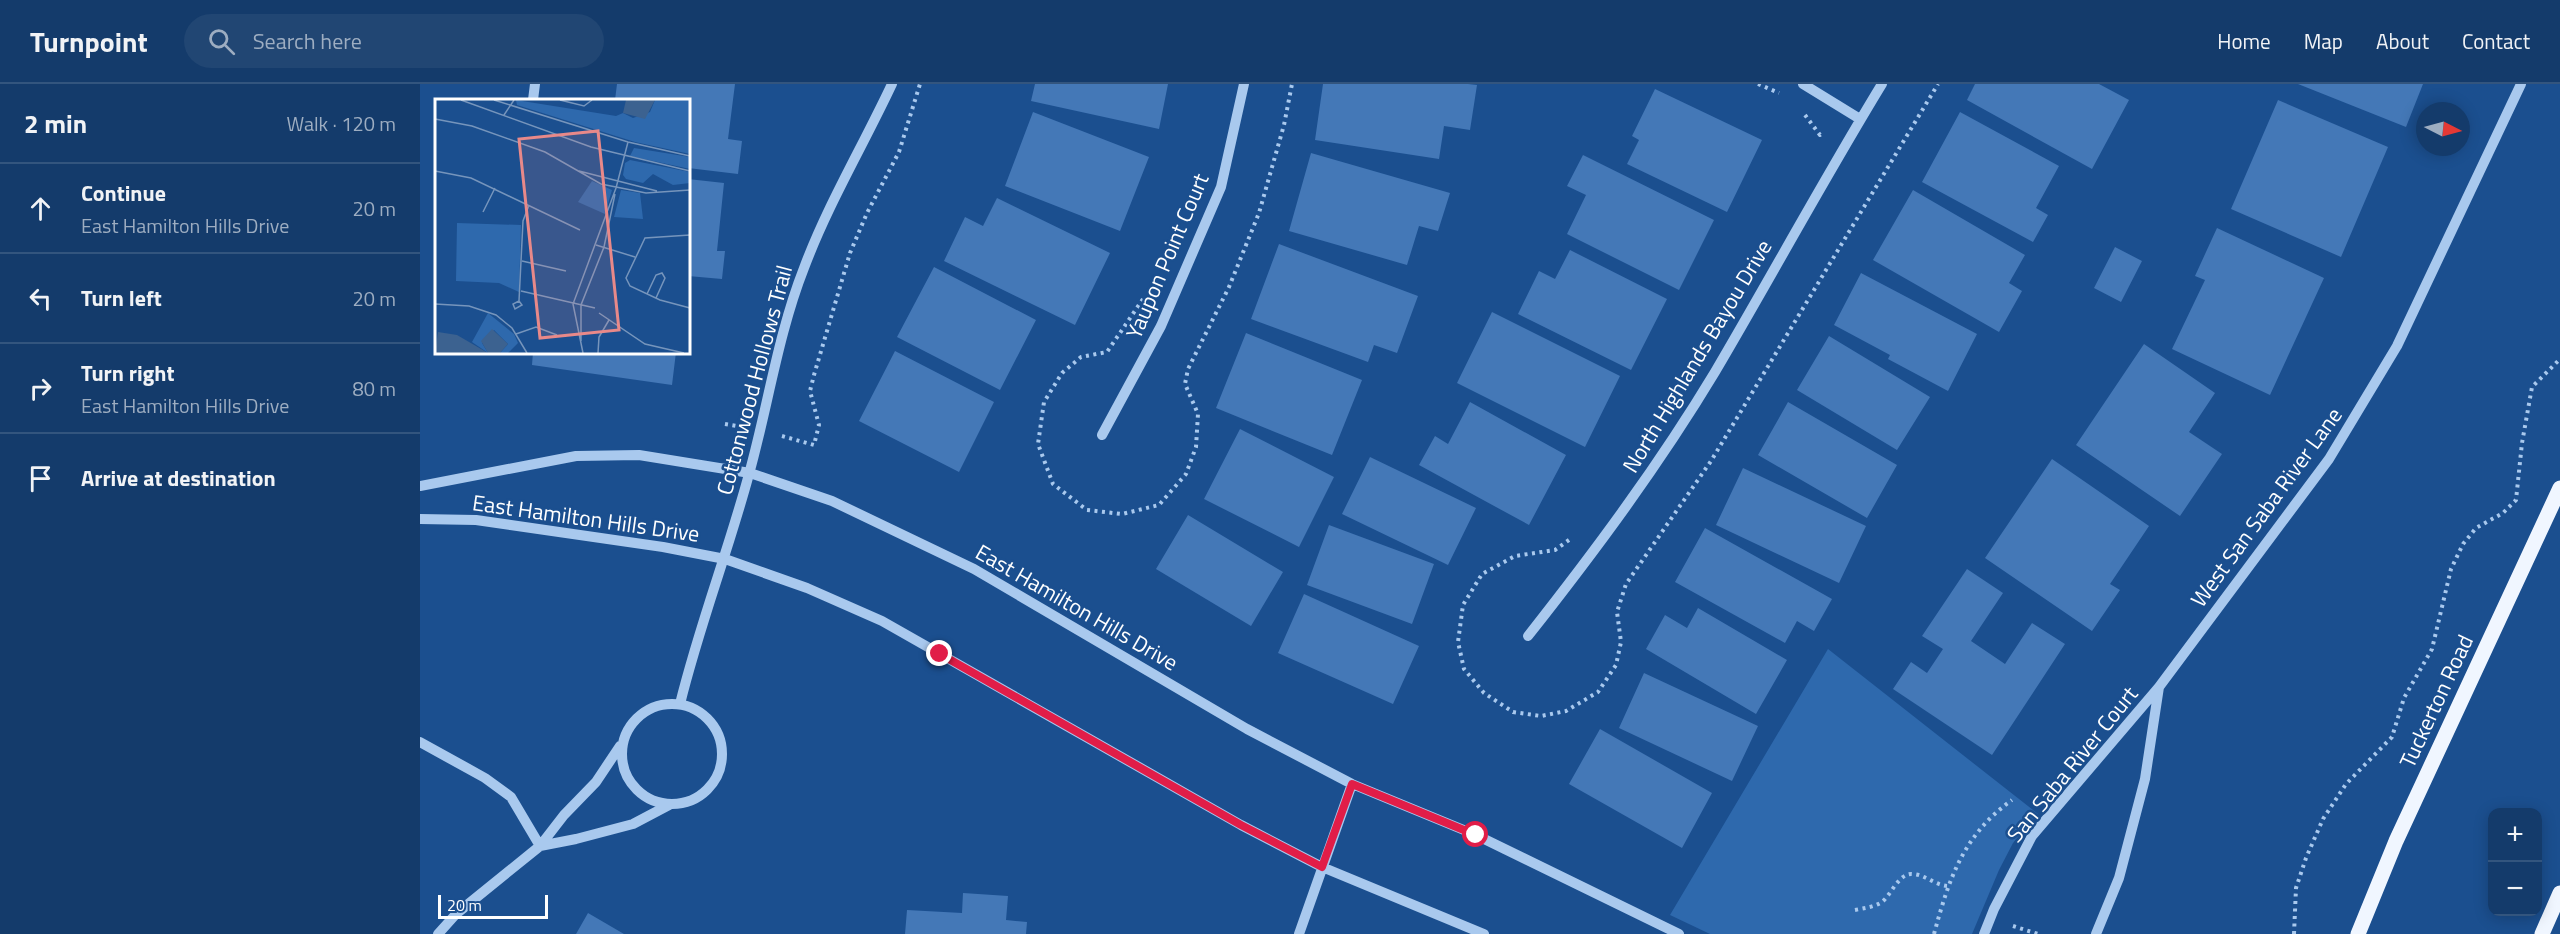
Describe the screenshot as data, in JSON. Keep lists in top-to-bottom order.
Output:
{
  "streets": {
    "main road": ["Tuckerton Road"],
    "street": [
      "Yaupon Point Court",
      "North Highlands Bayou Drive",
      "Cottonwood Hollows Trail",
      "West San Saba River Lane",
      "East Hamilton Hills Drive",
      "San Saba River Court"
    ]
  },
  "crossings": [
    ["Cottonwood Hollows Trail", "East Hamilton Hills Drive"],
    ["West San Saba River Lane", "San Saba River Court"]
  ],
  "scale_bar": "20 m",
  "north": "right",
  "page": {
    "header": "Turnpoint",
    "search": "Search here",
    "nav": [
      "Home",
      "Map",
      "About",
      "Contact"
    ],
    "heading": ["2 min", "Walk · 120 m"],
    "list": [
      ["Continue", "East Hamilton Hills Drive", "20 m"],
      ["Turn left", "20 m"],
      ["Turn right", "East Hamilton Hills Drive", "80 m"],
      "Arrive at destination"
    ],
    "map_buttons": ["+", "−"],
    "scale": "20 m"
  }
}
